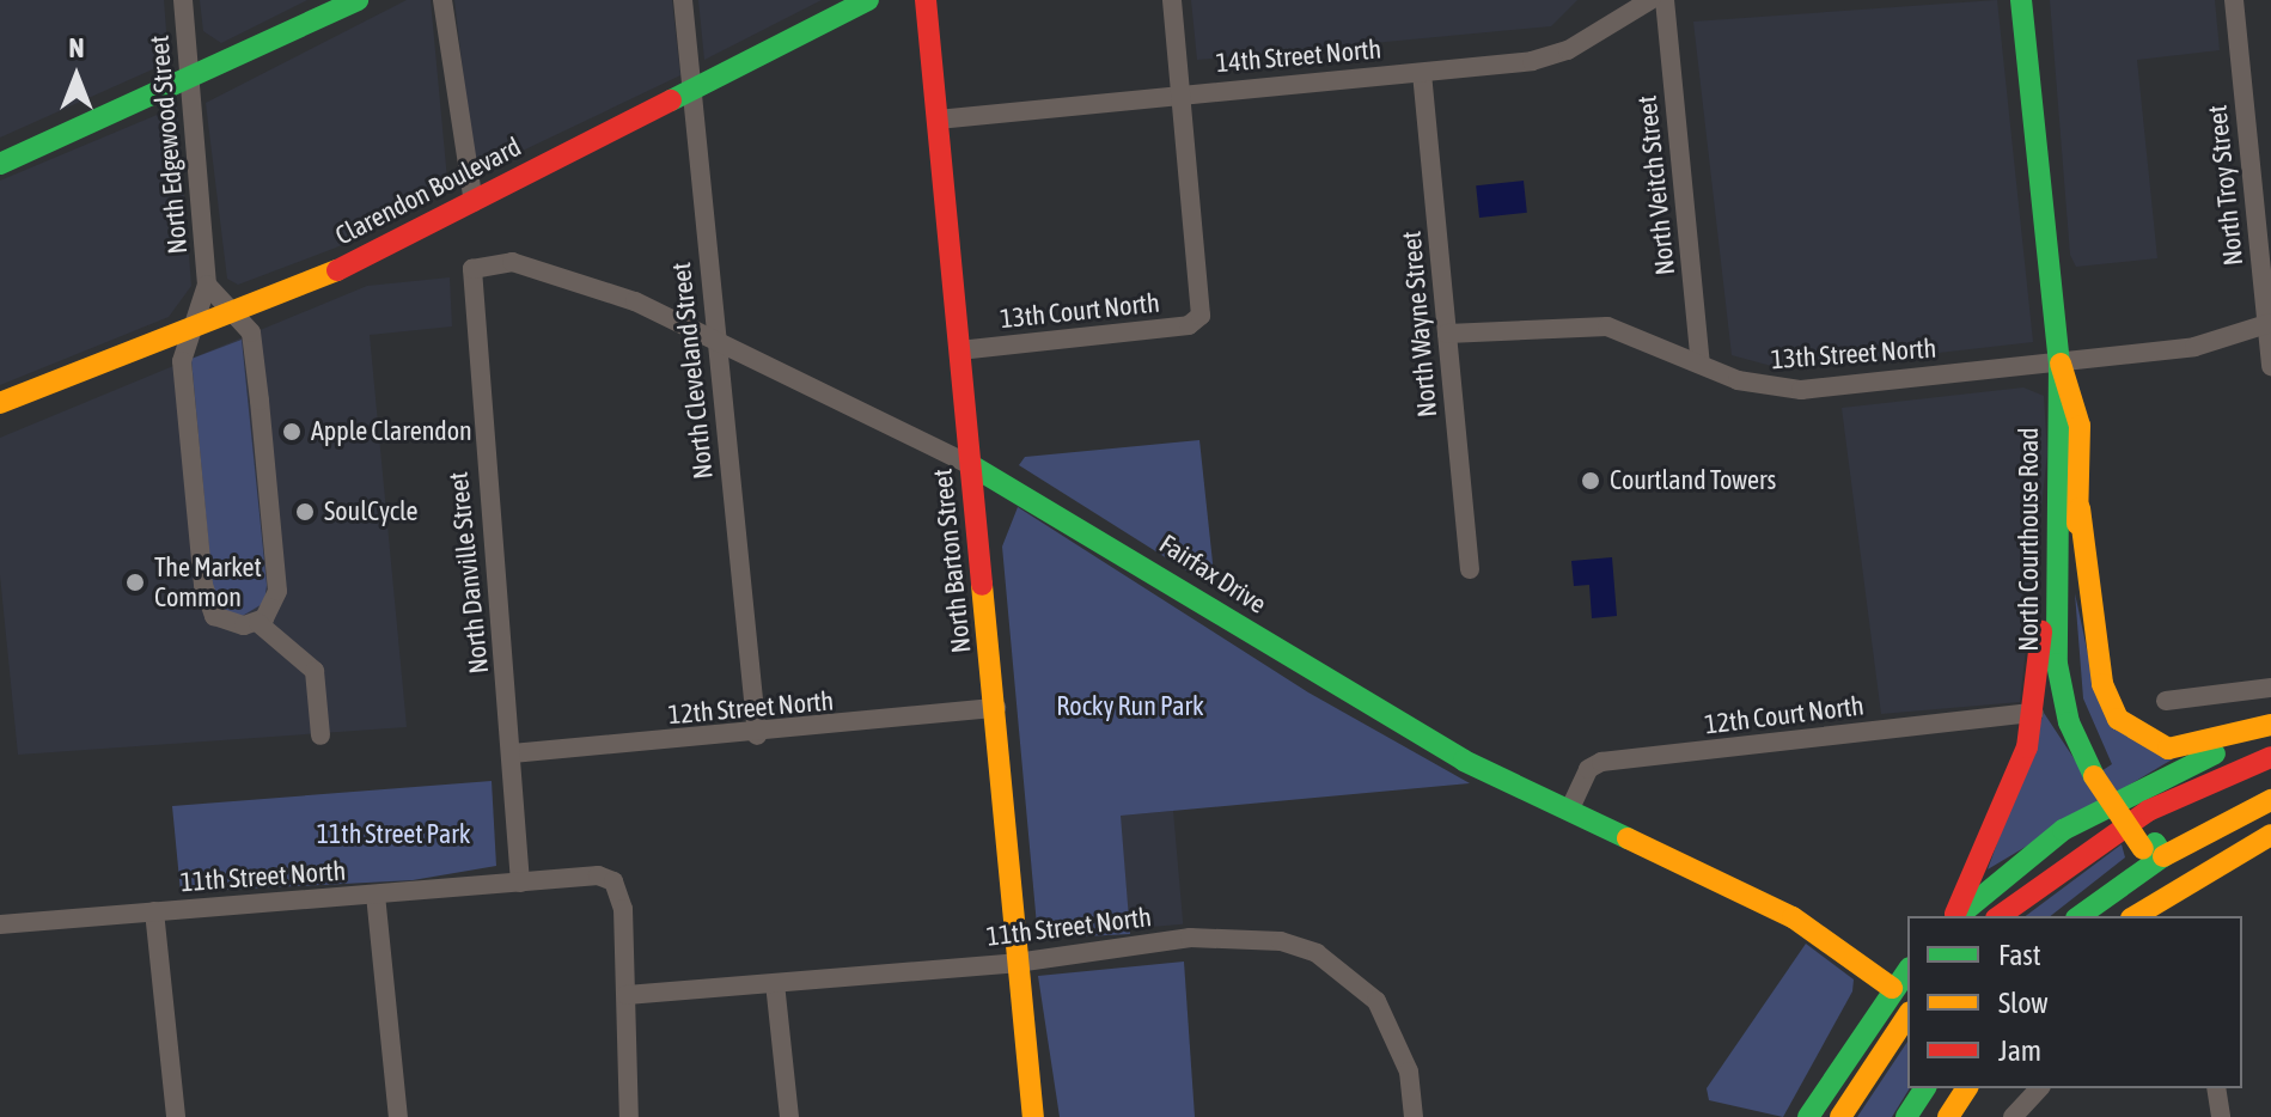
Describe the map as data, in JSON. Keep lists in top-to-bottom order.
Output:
{
  "streets": {
    "main road": [
      "Clarendon Boulevard",
      "North Courthouse Road",
      "North Barton Street",
      "Fairfax Drive"
    ],
    "street": [
      "14th Street North",
      "North Edgewood Street",
      "North Veitch Street",
      "North Troy Street",
      "13th Court North",
      "North Wayne Street",
      "13th Street North",
      "North Cleveland Street",
      "North Danville Street",
      "12th Street North",
      "12th Court North",
      "11th Street North"
    ]
  },
  "crossings": [
    ["14th Street North", "13th Court North"],
    ["14th Street North", "North Wayne Street"],
    ["14th Street North", "North Barton Street"],
    ["North Edgewood Street", "Clarendon Boulevard"],
    ["North Veitch Street", "13th Street North"],
    ["North Troy Street", "13th Street North"],
    ["Clarendon Boulevard", "North Cleveland Street"],
    ["13th Court North", "North Barton Street"],
    ["North Wayne Street", "13th Street North"],
    ["13th Street North", "North Courthouse Road"],
    ["North Cleveland Street", "Fairfax Drive"],
    ["North Cleveland Street", "12th Street North"],
    ["North Barton Street", "Fairfax Drive"],
    ["North Barton Street", "12th Street North"],
    ["North Barton Street", "11th Street North"],
    ["North Danville Street", "Fairfax Drive"],
    ["North Danville Street", "12th Street North"],
    ["North Danville Street", "11th Street North"],
    ["Fairfax Drive", "12th Court North"]
  ],
  "parks": ["Rocky Run Park", "11th Street Park"],
  "places": [
    "Apple Clarendon",
    "Courtland Towers",
    "SoulCycle",
    "The Market Common"
  ],
  "legend": ["Fast", "Slow", "Jam"],
  "north": "top"
}
